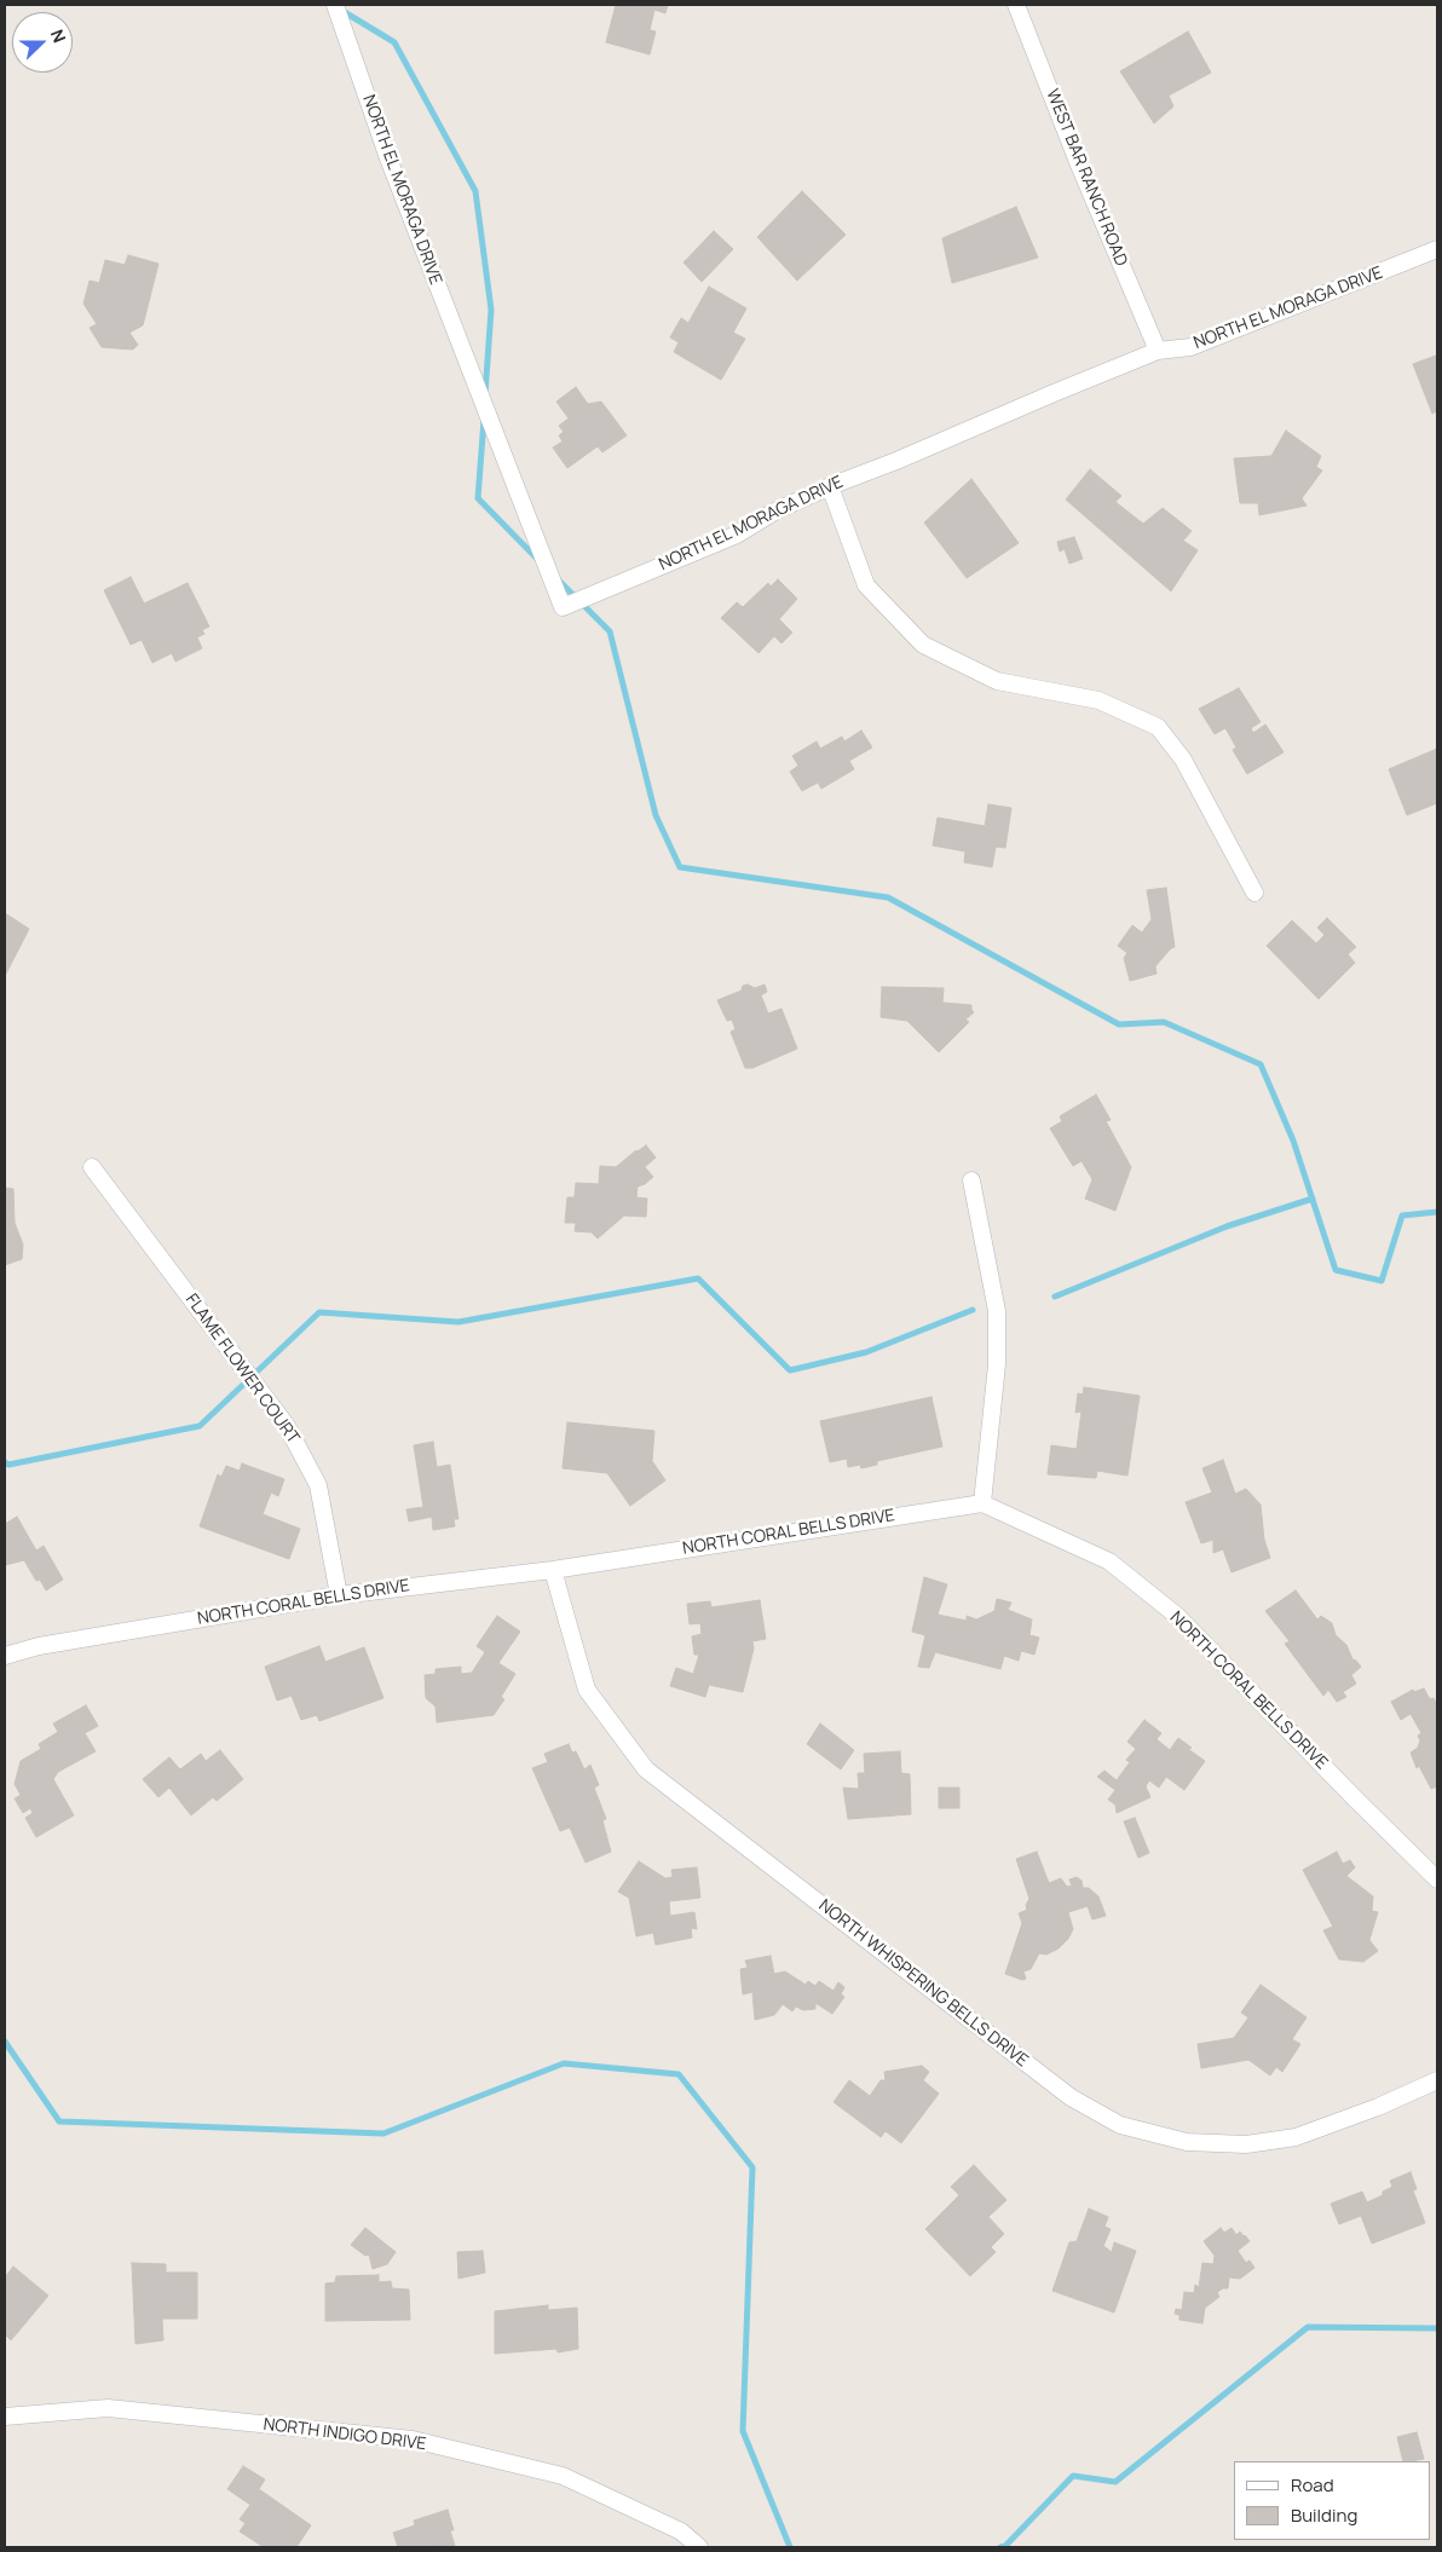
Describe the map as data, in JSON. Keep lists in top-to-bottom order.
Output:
{
  "streets": {
    "street": [
      "WEST BAR RANCH ROAD",
      "NORTH EL MORAGA DRIVE",
      "FLAME FLOWER COURT",
      "NORTH CORAL BELLS DRIVE",
      "NORTH WHISPERING BELLS DRIVE",
      "NORTH INDIGO DRIVE"
    ]
  },
  "crossings": [
    ["WEST BAR RANCH ROAD", "NORTH EL MORAGA DRIVE"],
    ["FLAME FLOWER COURT", "NORTH CORAL BELLS DRIVE"],
    ["NORTH CORAL BELLS DRIVE", "NORTH WHISPERING BELLS DRIVE"]
  ],
  "legend": ["Road", "Building"],
  "north": "right"
}
